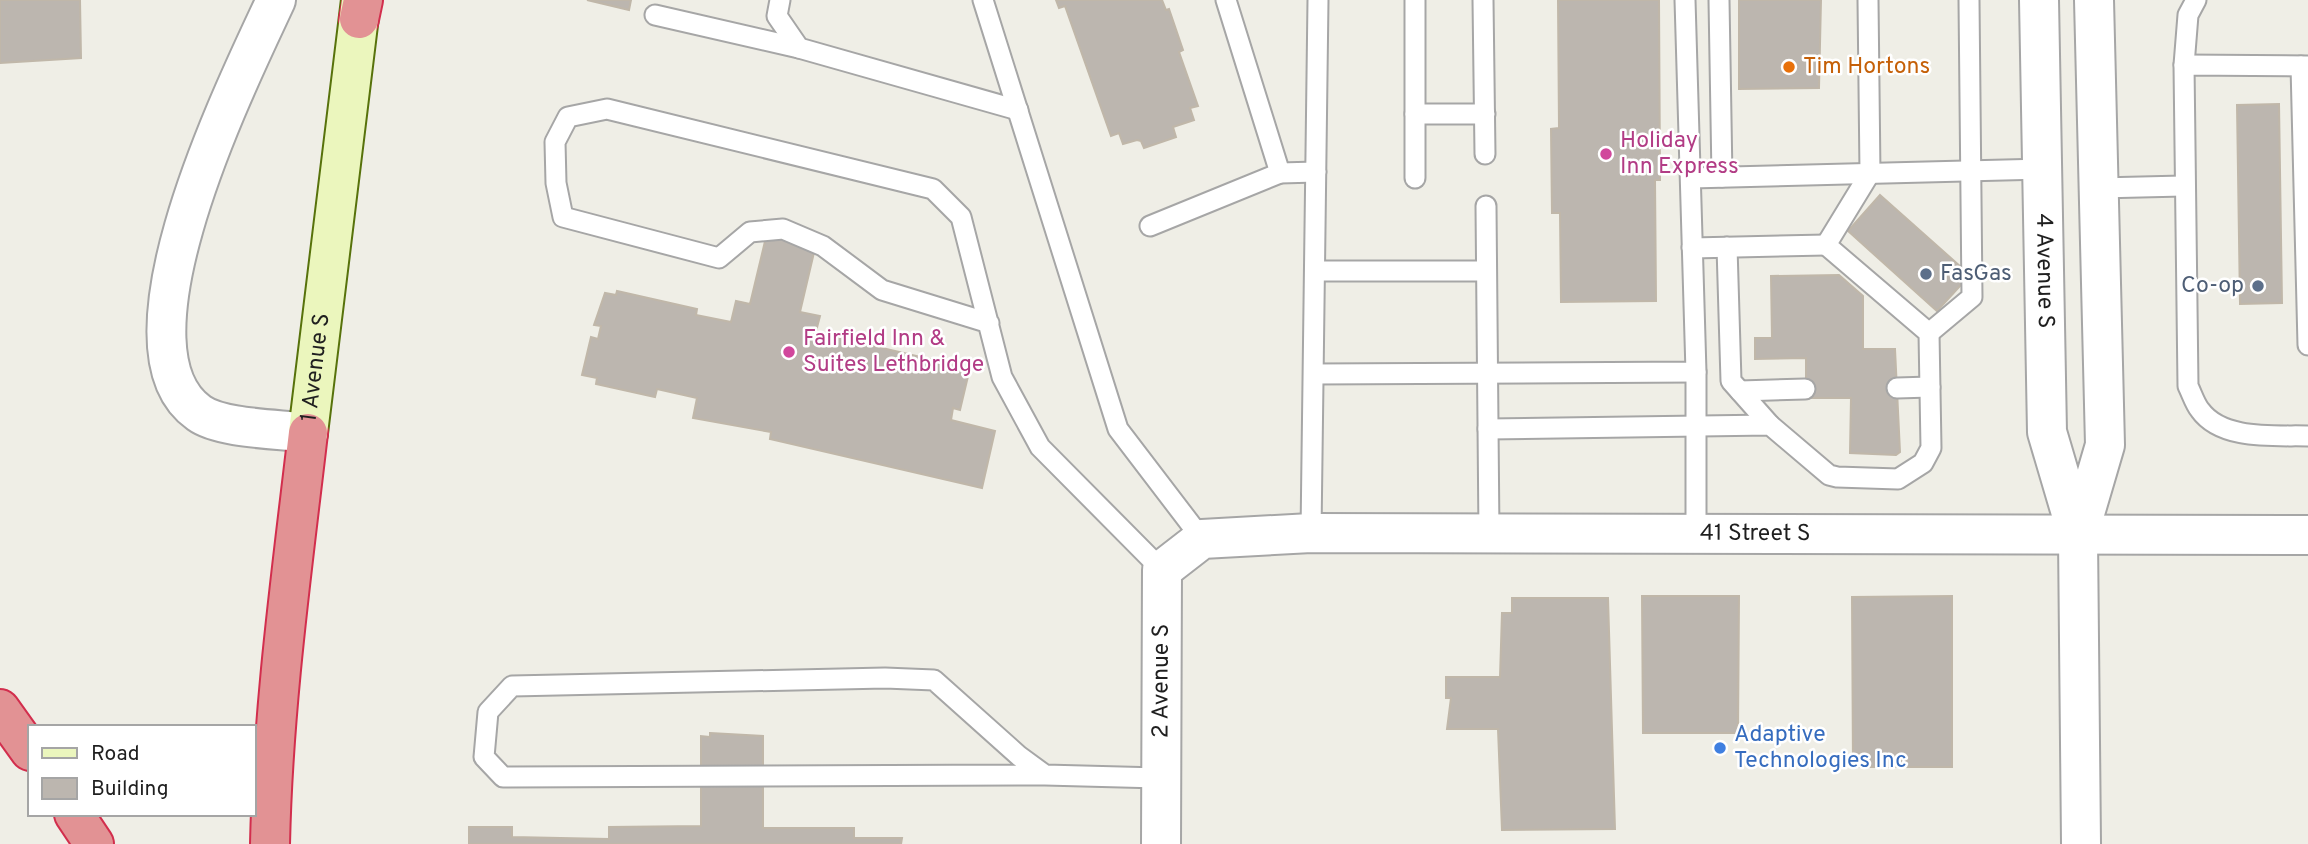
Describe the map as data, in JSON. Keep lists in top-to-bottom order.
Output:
{
  "streets": {
    "main road": ["1 Avenue S"],
    "street": ["4 Avenue S", "41 Street S", "2 Avenue S"]
  },
  "crossings": [
    ["4 Avenue S", "41 Street S"]
  ],
  "places": [
    "Tim Hortons",
    "Holiday Inn Express",
    "FasGas",
    "Co-op",
    "Fairfield Inn & Suites Lethbridge",
    "Adaptive Technologies Inc"
  ],
  "legend": ["Road", "Building"]
}
